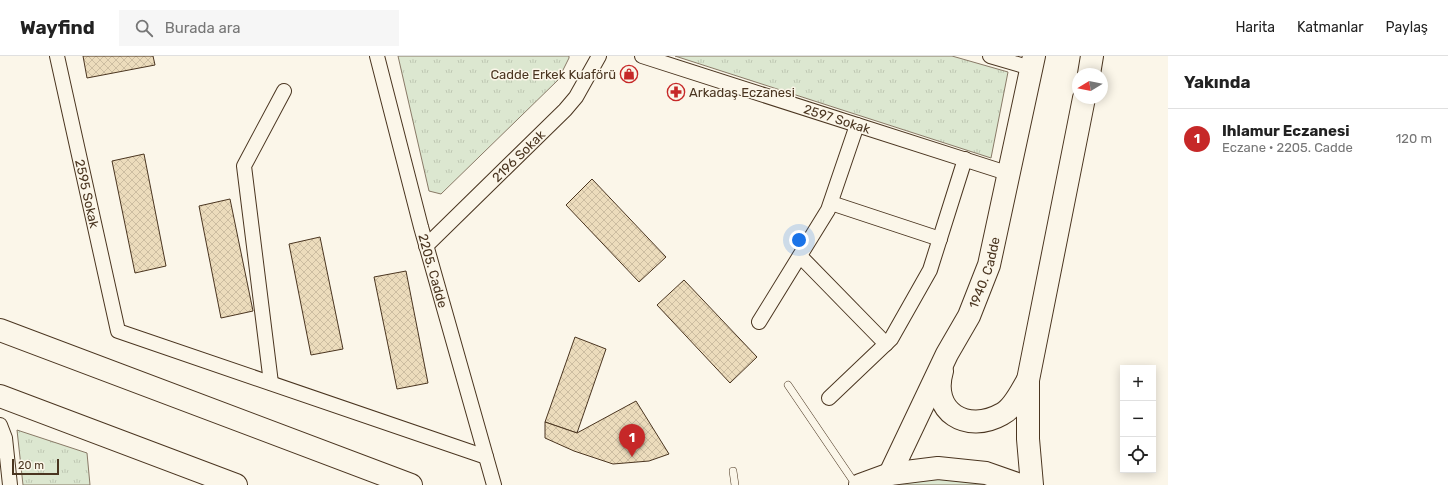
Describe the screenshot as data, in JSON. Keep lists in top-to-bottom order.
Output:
{
  "streets": {
    "main road": ["1940. Cadde"],
    "street": [
      "2597 Sokak",
      "2196 Sokak",
      "2595 Sokak",
      "2205. Cadde"
    ]
  },
  "crossings": [
    ["2597 Sokak", "1940. Cadde"],
    ["2196 Sokak", "2205. Cadde"]
  ],
  "places": {
    "shop": ["Cadde Erkek Kuaförü"],
    "pharmacy": ["Arkadaş Eczanesi"]
  },
  "scale_bar": "20 m",
  "north": "left",
  "page": {
    "header": "Wayfind",
    "search": "Burada ara",
    "nav": ["Harita", "Katmanlar", "Paylaş"],
    "heading": "Yakında",
    "list": [
      {
        "mark": "1",
        "name": "Ihlamur Eczanesi",
        "note": "Eczane · 2205. Cadde",
        "value": "120 m"
      }
    ],
    "map_buttons": ["+", "−"],
    "pins": "1",
    "scale": "20 m"
  }
}
